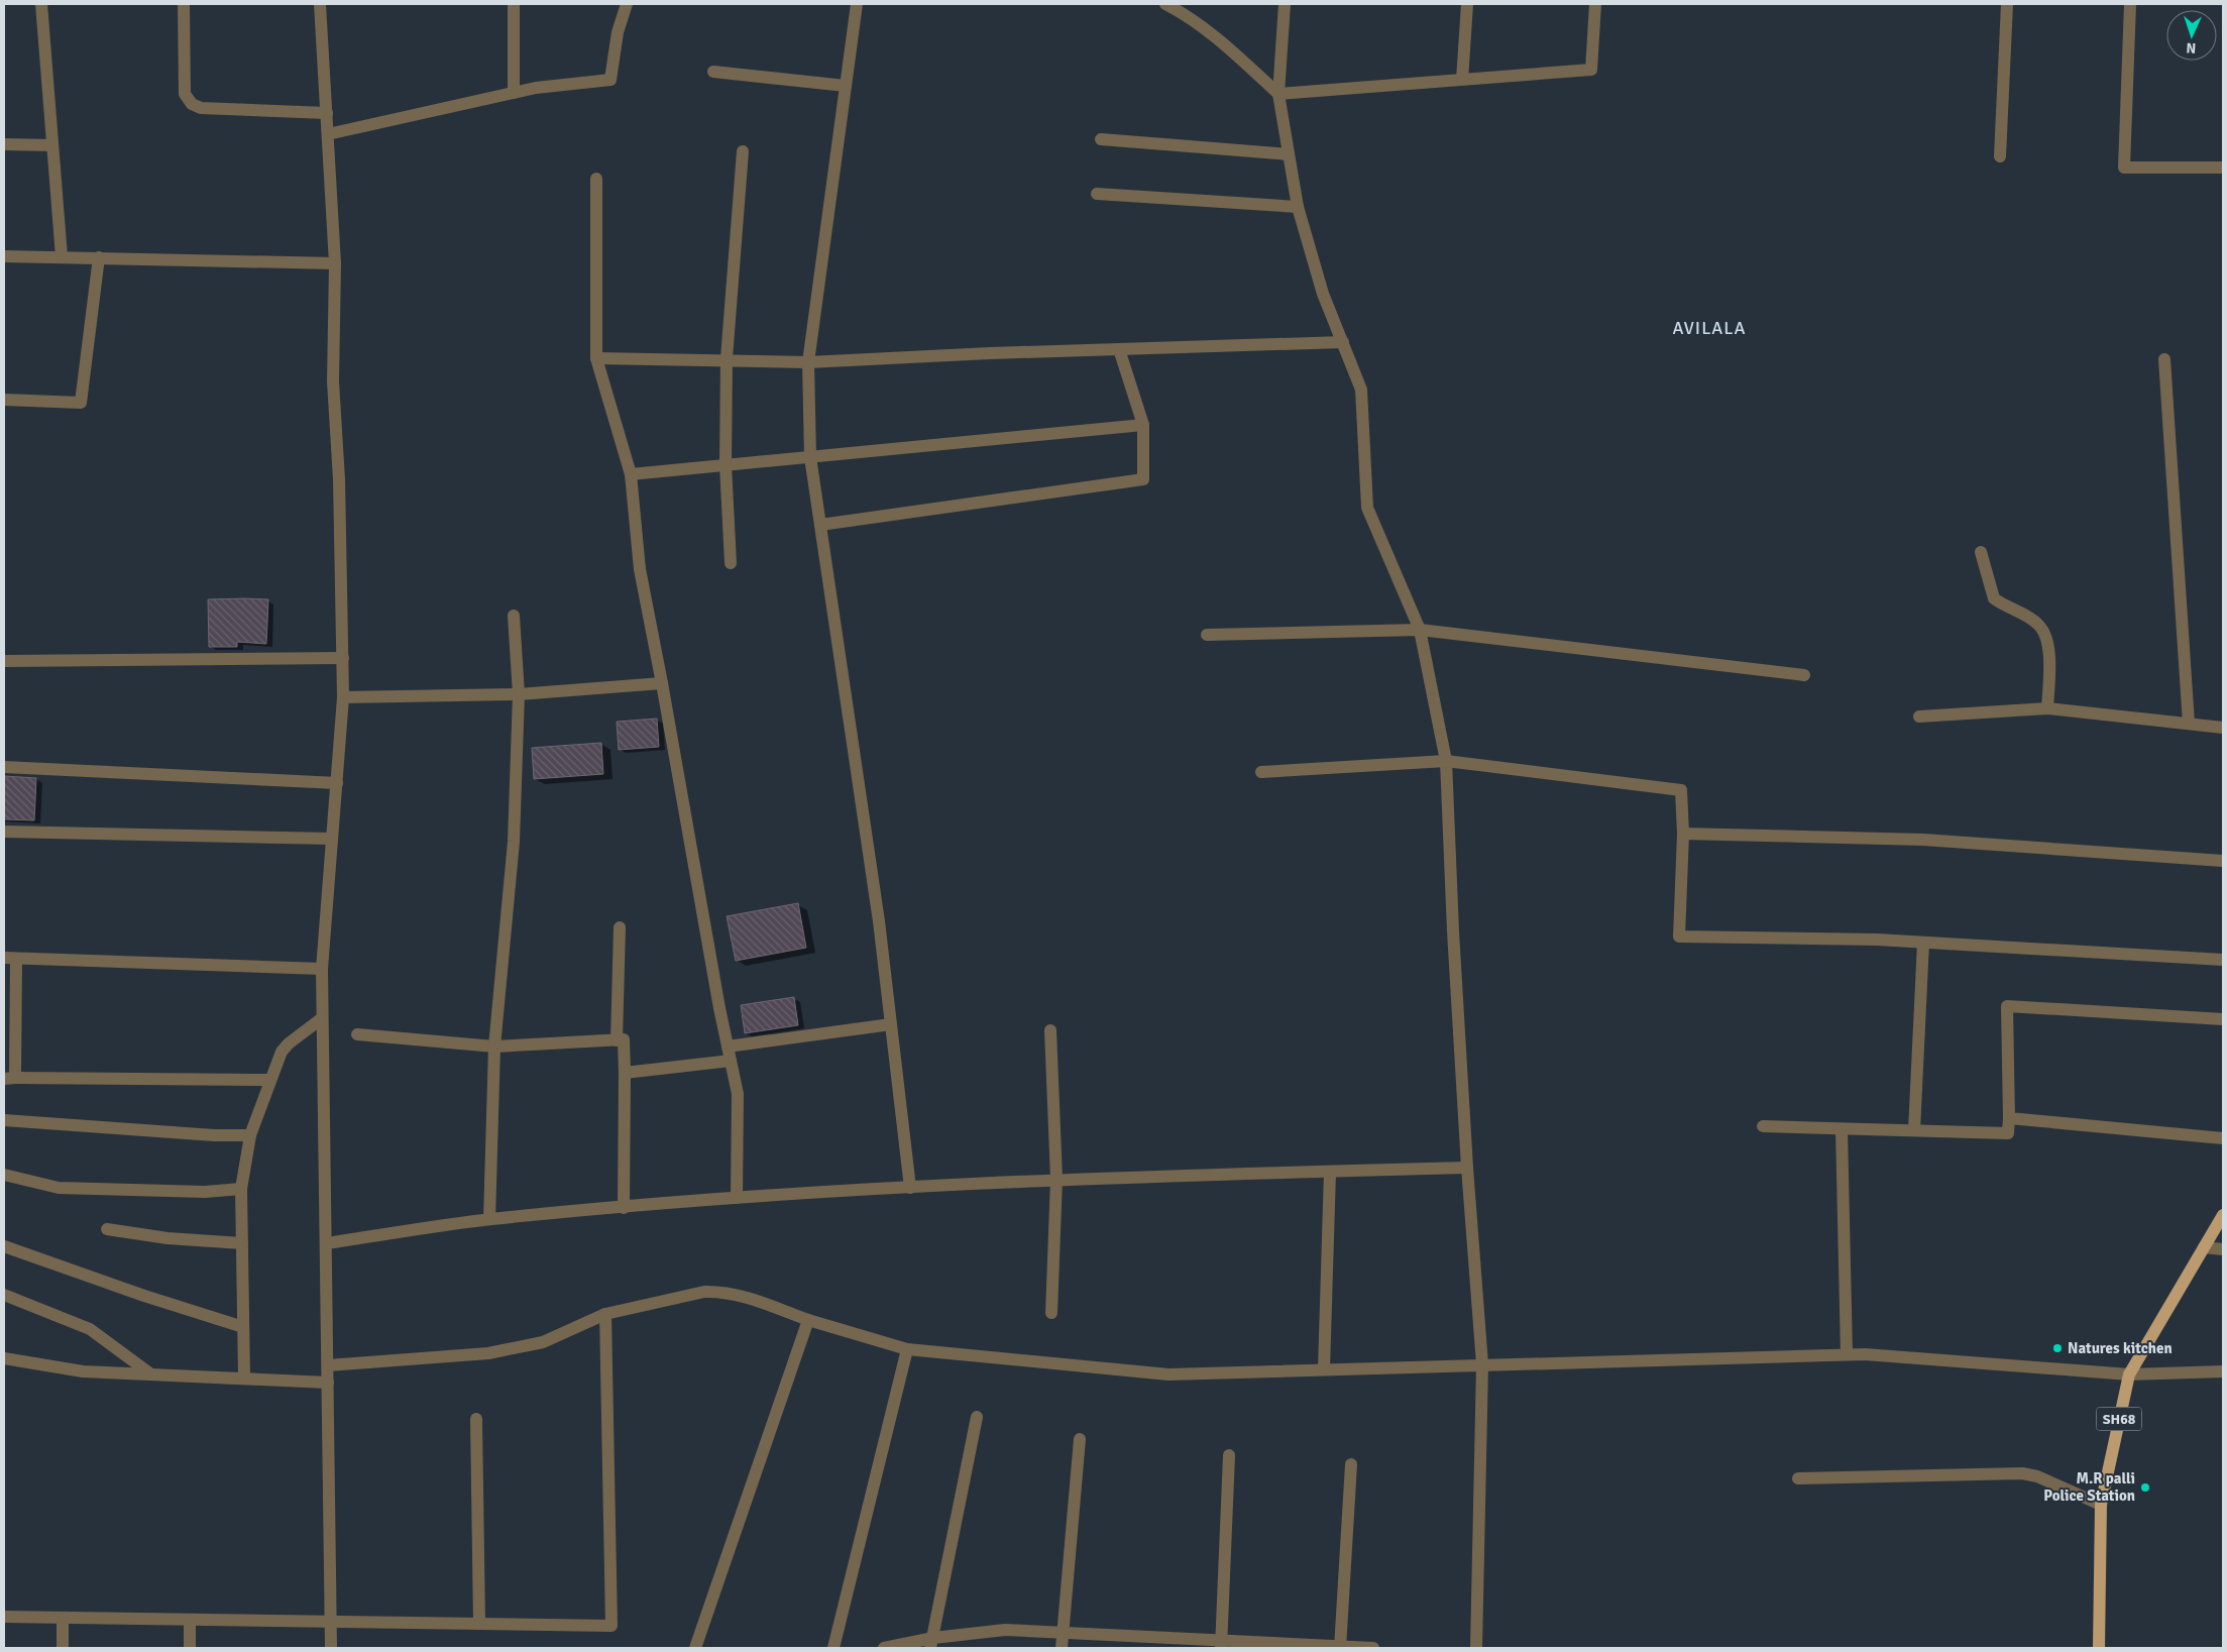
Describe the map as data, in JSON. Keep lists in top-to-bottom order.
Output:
{
  "streets": {
    "main road": ["SH68"]
  },
  "districts": ["AVILALA"],
  "places": ["Natures kitchen", "M.R palli Police Station"],
  "north": "bottom"
}
